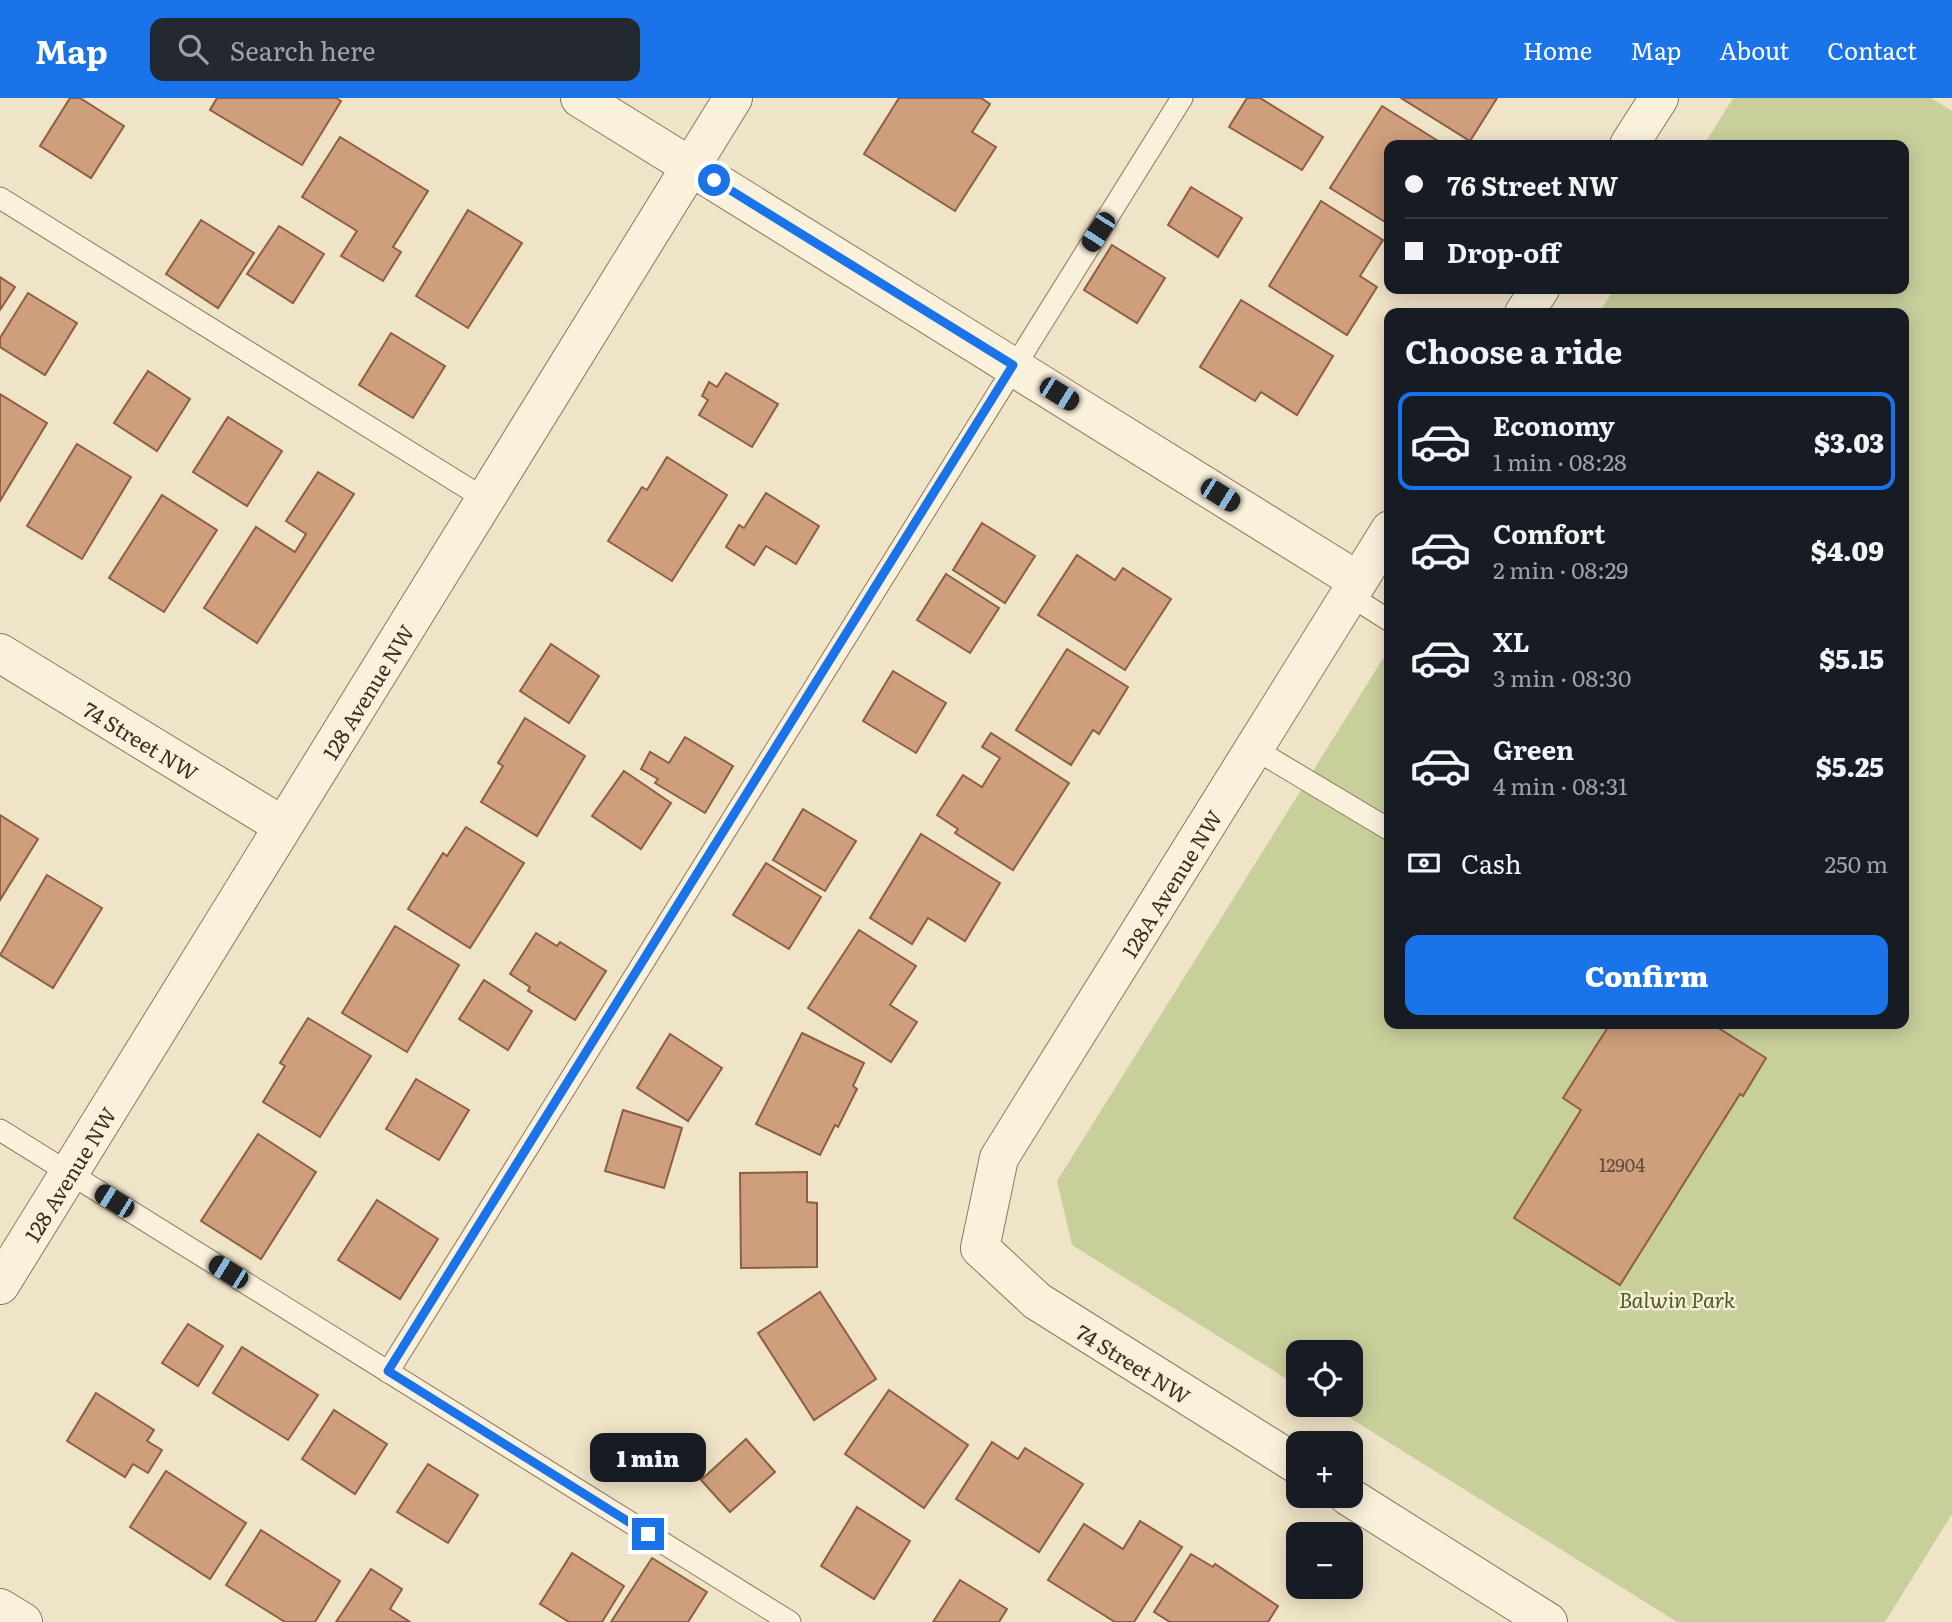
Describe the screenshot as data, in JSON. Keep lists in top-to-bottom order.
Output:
{
  "streets": {
    "street": ["128 Avenue NW", "74 Street NW", "128A Avenue NW"]
  },
  "crossings": [
    ["128 Avenue NW", "74 Street NW"],
    ["74 Street NW", "128A Avenue NW"]
  ],
  "parks": ["Balwin Park"],
  "house_numbers": ["12904"],
  "page": {
    "header": "Map",
    "search": "Search here",
    "nav": [
      "Home",
      "Map",
      "About",
      "Contact"
    ],
    "banner": ["76 Street NW", "Drop-off"],
    "heading": "Choose a ride",
    "list": [
      {
        "name": "Economy",
        "note": "1 min · 08:28",
        "value": "$3.03"
      },
      {
        "name": "Comfort",
        "note": "2 min · 08:29",
        "value": "$4.09"
      },
      {
        "name": "XL",
        "note": "3 min · 08:30",
        "value": "$5.15"
      },
      {
        "name": "Green",
        "note": "4 min · 08:31",
        "value": "$5.25"
      }
    ],
    "pay": ["Cash", "250 m"],
    "buttons": "Confirm",
    "map_buttons": ["+", "−"],
    "bubble": "1 min"
  }
}
